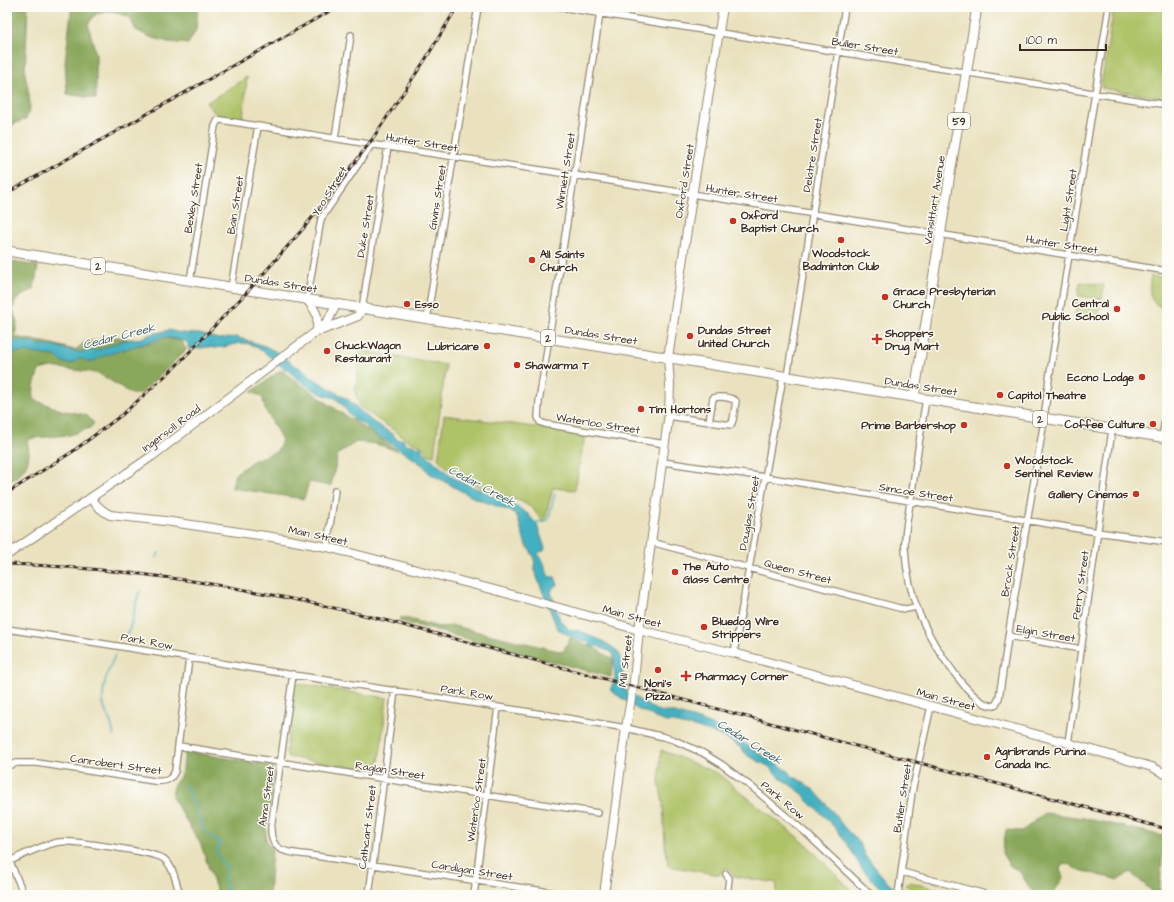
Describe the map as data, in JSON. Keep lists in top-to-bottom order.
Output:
{
  "streets": {
    "main road": [
      "59",
      "Oxford Street",
      "Vansittart Avenue",
      "2",
      "Dundas Street",
      "Ingersoll Road",
      "Main Street",
      "Mill Street"
    ],
    "street": [
      "Buller Street",
      "Hunter Street",
      "Delatre Street",
      "Winniett Street",
      "Yeo Street",
      "Givins Street",
      "Bexley Street",
      "Light Street",
      "Bain Street",
      "Duke Street",
      "Waterloo Street",
      "Simcoe Street",
      "Douglas Street",
      "Brock Street",
      "Queen Street",
      "Perry Street",
      "Elgin Street",
      "Park Row",
      "Canrobert Street",
      "Raglan Street",
      "Alma Street",
      "Butler Street",
      "Cathcart Street",
      "Cardigan Street"
    ]
  },
  "crossings": [
    ["Buller Street", "Delatre Street"],
    ["Buller Street", "Winniett Street"],
    ["Buller Street", "Oxford Street"],
    ["Buller Street", "Vansittart Avenue"],
    ["Buller Street", "Light Street"],
    ["Hunter Street", "Delatre Street"],
    ["Hunter Street", "Winniett Street"],
    ["Hunter Street", "Oxford Street"],
    ["Hunter Street", "Yeo Street"],
    ["Hunter Street", "Givins Street"],
    ["Hunter Street", "Bexley Street"],
    ["Hunter Street", "Vansittart Avenue"],
    ["Hunter Street", "Light Street"],
    ["Hunter Street", "Bain Street"],
    ["Hunter Street", "Duke Street"],
    ["Delatre Street", "Dundas Street"],
    ["Delatre Street", "Douglas Street"],
    ["Winniett Street", "Dundas Street"],
    ["Winniett Street", "Waterloo Street"],
    ["Oxford Street", "Dundas Street"],
    ["Oxford Street", "Mill Street"],
    ["Yeo Street", "Dundas Street"],
    ["Givins Street", "Dundas Street"],
    ["Bexley Street", "Dundas Street"],
    ["Vansittart Avenue", "Dundas Street"],
    ["Light Street", "Dundas Street"],
    ["Light Street", "Brock Street"],
    ["Bain Street", "Dundas Street"],
    ["Duke Street", "Dundas Street"],
    ["Dundas Street", "Waterloo Street"],
    ["Dundas Street", "Ingersoll Road"],
    ["Dundas Street", "Douglas Street"],
    ["Dundas Street", "Brock Street"],
    ["Dundas Street", "Perry Street"],
    ["Dundas Street", "Mill Street"],
    ["Waterloo Street", "Park Row"],
    ["Waterloo Street", "Mill Street"],
    ["Waterloo Street", "Raglan Street"],
    ["Waterloo Street", "Cardigan Street"],
    ["Ingersoll Road", "Main Street"],
    ["Simcoe Street", "Douglas Street"],
    ["Simcoe Street", "Brock Street"],
    ["Simcoe Street", "Perry Street"],
    ["Simcoe Street", "Mill Street"],
    ["Douglas Street", "Main Street"],
    ["Douglas Street", "Queen Street"],
    ["Main Street", "Perry Street"],
    ["Main Street", "Mill Street"],
    ["Main Street", "Butler Street"],
    ["Brock Street", "Queen Street"],
    ["Brock Street", "Elgin Street"],
    ["Queen Street", "Mill Street"],
    ["Perry Street", "Elgin Street"],
    ["Park Row", "Mill Street"],
    ["Park Row", "Canrobert Street"],
    ["Park Row", "Alma Street"],
    ["Park Row", "Cathcart Street"],
    ["Canrobert Street", "Raglan Street"],
    ["Raglan Street", "Alma Street"],
    ["Raglan Street", "Cathcart Street"],
    ["Alma Street", "Cathcart Street"],
    ["Alma Street", "Cardigan Street"],
    ["Cathcart Street", "Cardigan Street"]
  ],
  "water": ["Cedar Creek"],
  "places": {
    "other": [
      "Oxford Baptist Church",
      "Woodstock Badminton Club",
      "All Saints Church",
      "Grace Presbyterian Church",
      "Esso",
      "Central Public School",
      "Dundas Street United Church",
      "Lubricare",
      "ChuckWagon Restaurant",
      "Shawarma T",
      "Econo Lodge",
      "Capitol Theatre",
      "Tim Hortons",
      "Coffee Culture",
      "Prime Barbershop",
      "Woodstock Sentinel Review",
      "Gallery Cinemas",
      "The Auto Glass Centre",
      "Bluedog Wire Strippers",
      "Noni's Pizza",
      "Agribrands Purina Canada Inc."
    ],
    "health": ["Shoppers Drug Mart", "Pharmacy Corner"]
  },
  "scale_bar": "100 m"
}
